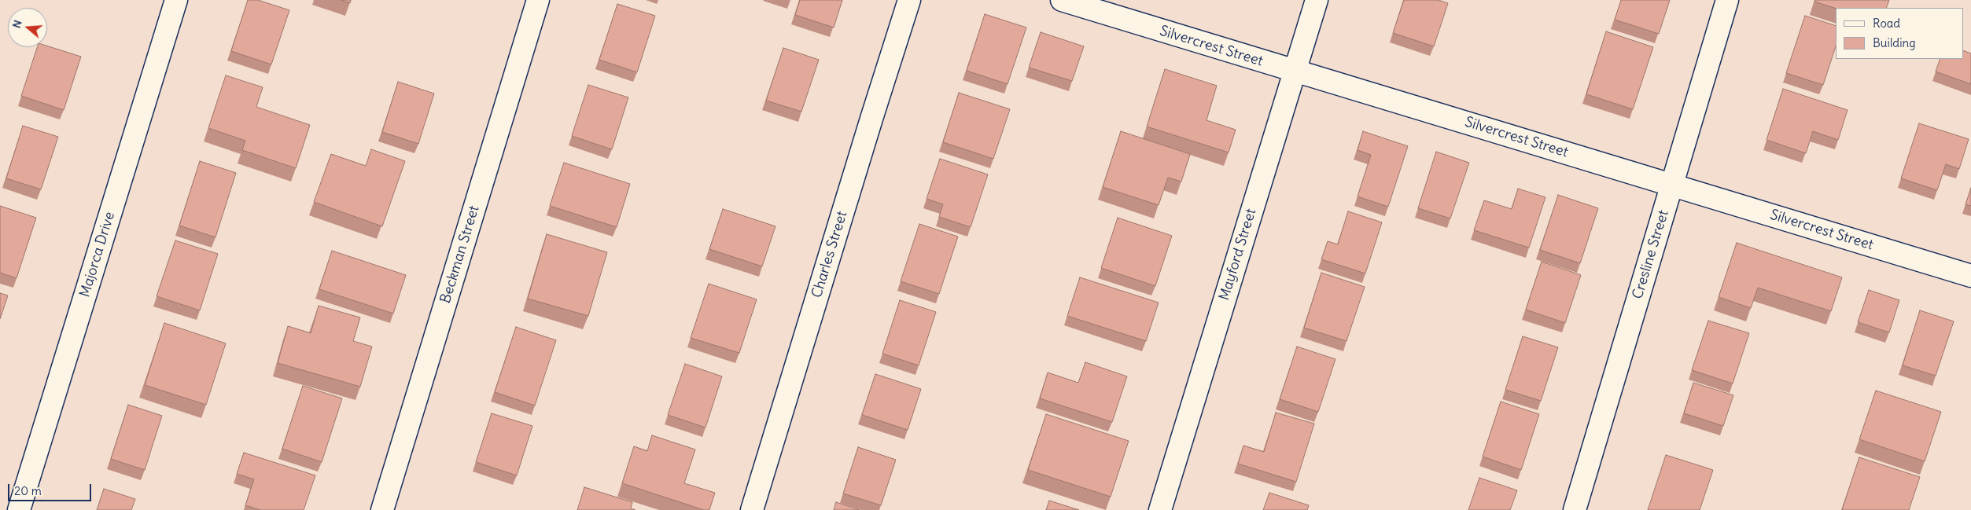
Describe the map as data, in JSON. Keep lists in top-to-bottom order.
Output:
{
  "streets": {
    "street": [
      "Silvercrest Street",
      "Majorca Drive",
      "Beckman Street",
      "Charles Street",
      "Mayford Street",
      "Cresline Street"
    ]
  },
  "crossings": [
    ["Silvercrest Street", "Mayford Street"],
    ["Silvercrest Street", "Cresline Street"]
  ],
  "legend": ["Road", "Building"],
  "scale_bar": "20 m",
  "north": "left"
}
